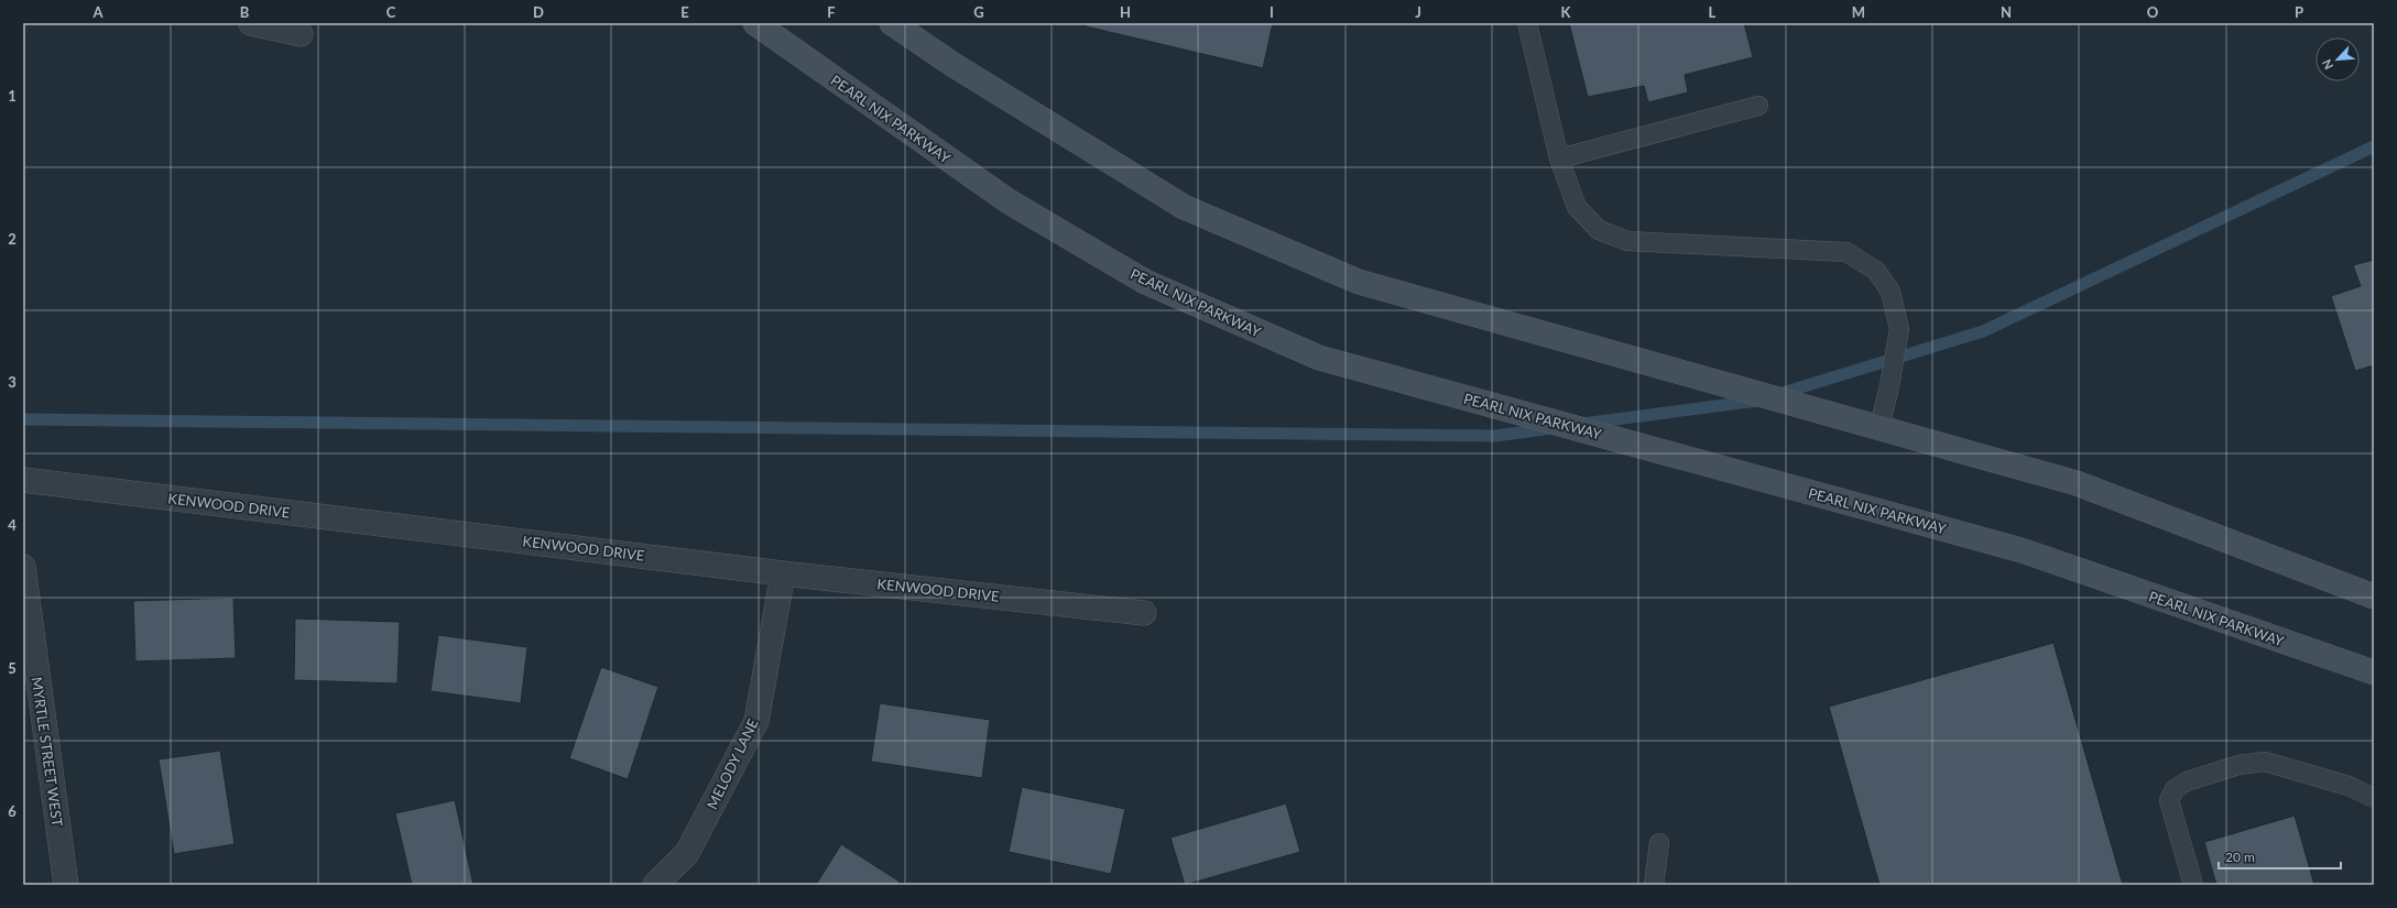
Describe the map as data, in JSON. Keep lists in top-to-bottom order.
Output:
{
  "streets": {
    "main road": ["PEARL NIX PARKWAY"],
    "street": ["KENWOOD DRIVE", "MYRTLE STREET WEST", "MELODY LANE"]
  },
  "crossings": [
    ["KENWOOD DRIVE", "MELODY LANE"]
  ],
  "scale_bar": "20 m",
  "north": "bottom left",
  "grid": {
    "columns": [
      "A",
      "B",
      "C",
      "D",
      "E",
      "F",
      "G",
      "H",
      "I",
      "J",
      "K",
      "L",
      "M",
      "N",
      "O",
      "P"
    ],
    "rows": [
      "1",
      "2",
      "3",
      "4",
      "5",
      "6"
    ]
  }
}
